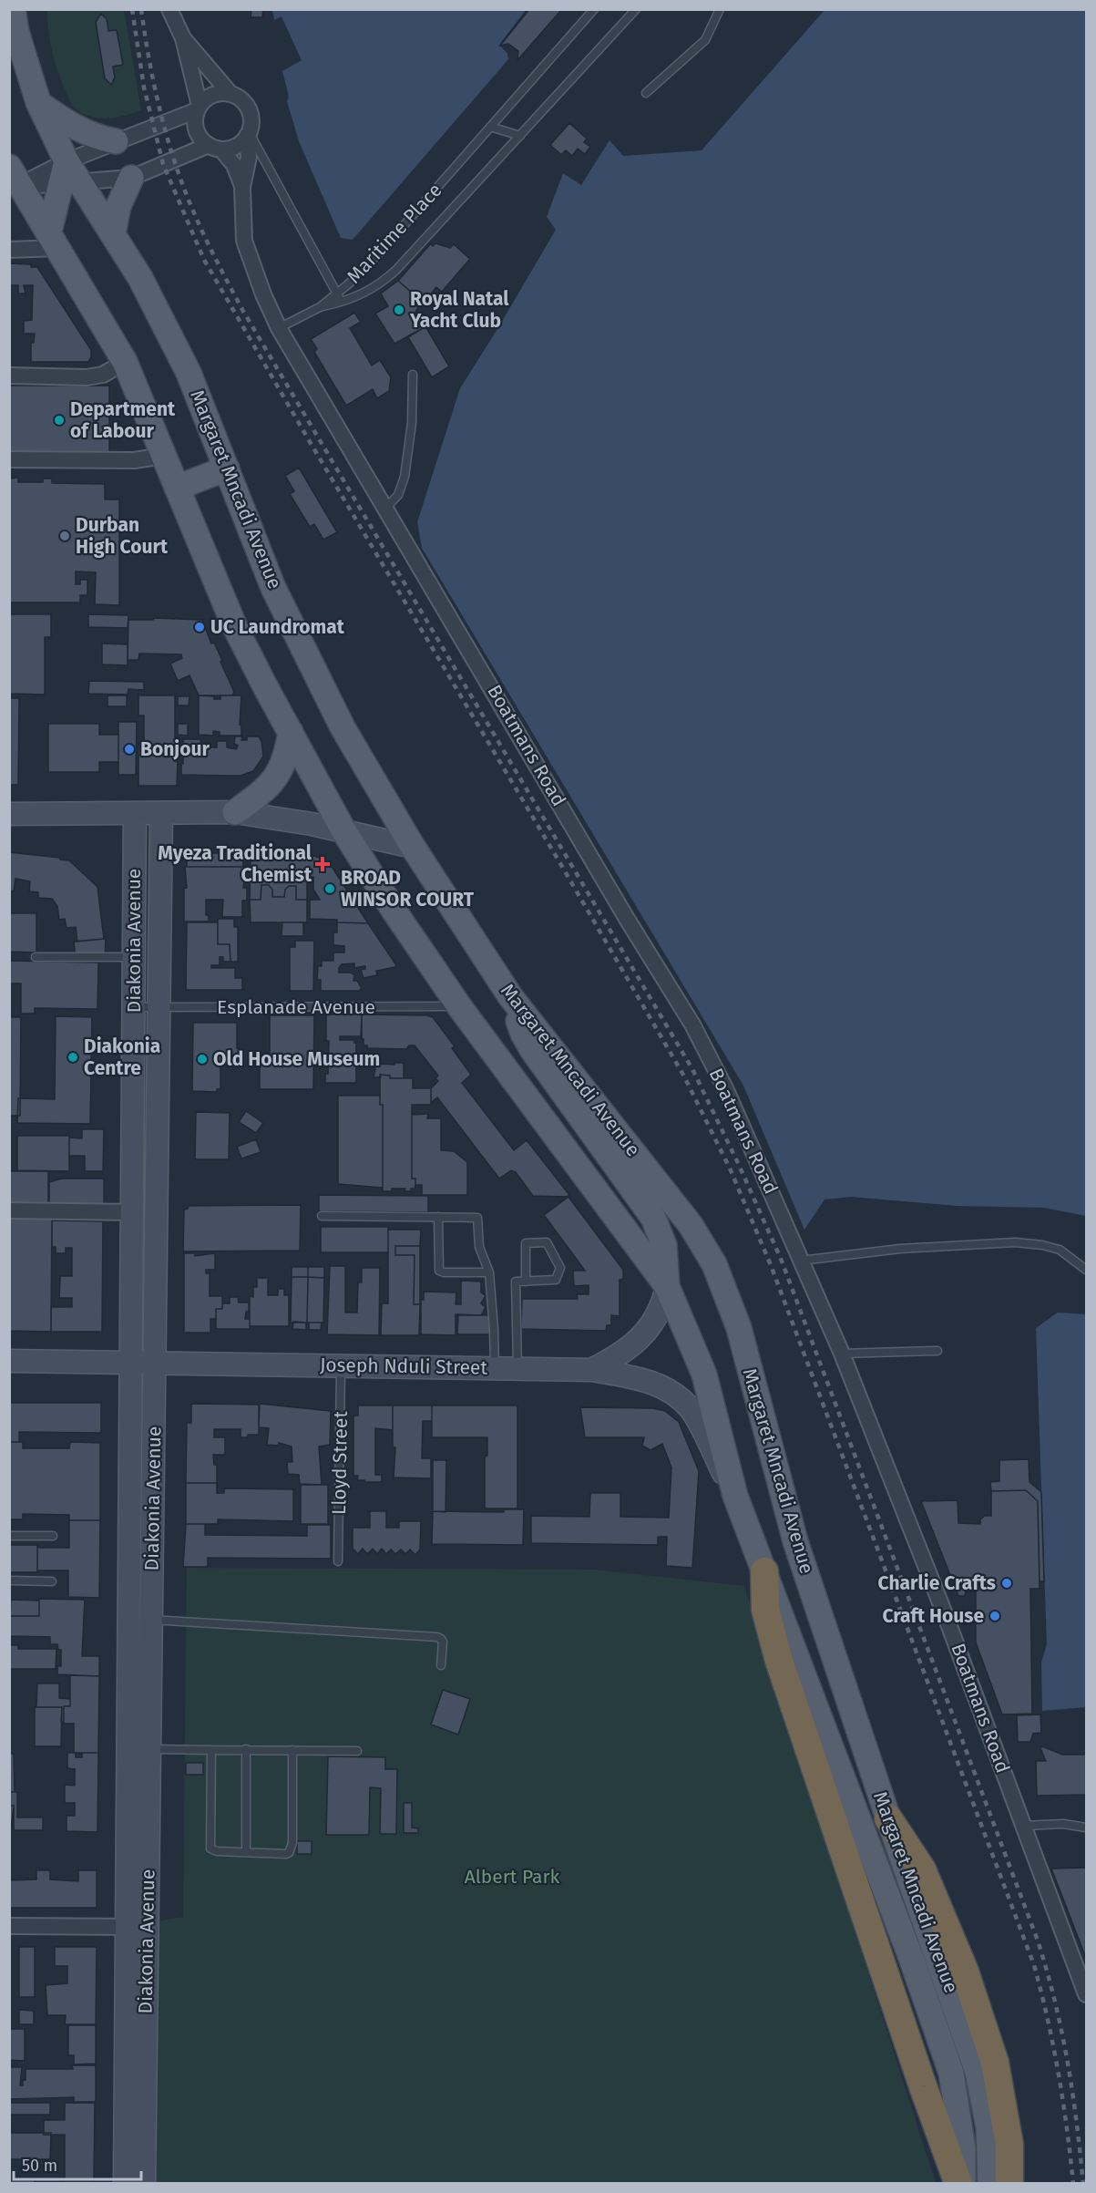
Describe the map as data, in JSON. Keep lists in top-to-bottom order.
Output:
{
  "streets": {
    "main road": ["Margaret Mncadi Avenue"],
    "street": ["Boatmans Road", "Diakonia Avenue", "Joseph Nduli Street"],
    "lane": ["Maritime Place", "Esplanade Avenue", "Lloyd Street"]
  },
  "crossings": [
    ["Maritime Place", "Boatmans Road"],
    ["Margaret Mncadi Avenue", "Esplanade Avenue"],
    ["Margaret Mncadi Avenue", "Joseph Nduli Street"],
    ["Diakonia Avenue", "Esplanade Avenue"],
    ["Diakonia Avenue", "Joseph Nduli Street"],
    ["Joseph Nduli Street", "Lloyd Street"]
  ],
  "parks": ["Albert Park"],
  "places": {
    "other": [
      "Royal Natal Yacht Club",
      "Department of Labour",
      "Durban High Court",
      "UC Laundromat",
      "Bonjour",
      "BROAD WINSOR COURT",
      "Diakonia Centre",
      "Old House Museum",
      "Charlie Crafts",
      "Craft House"
    ],
    "health": ["Myeza Traditional Chemist"]
  },
  "scale_bar": "50 m"
}
